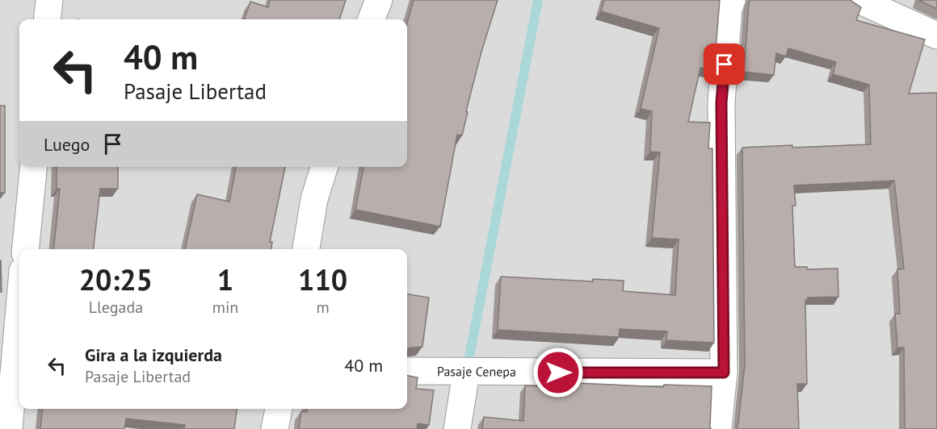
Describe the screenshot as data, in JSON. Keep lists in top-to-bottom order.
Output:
{
  "streets": {
    "street": ["Pasaje Cenepa"]
  },
  "page": {
    "turn": ["40 m", "Pasaje Libertad"],
    "then": "Luego",
    "eta": [
      "20:25",
      "Llegada",
      "1",
      "min",
      "110",
      "m"
    ],
    "list": [
      {
        "name": "Gira a la izquierda",
        "note": "Pasaje Libertad",
        "value": "40 m"
      }
    ]
  }
}
